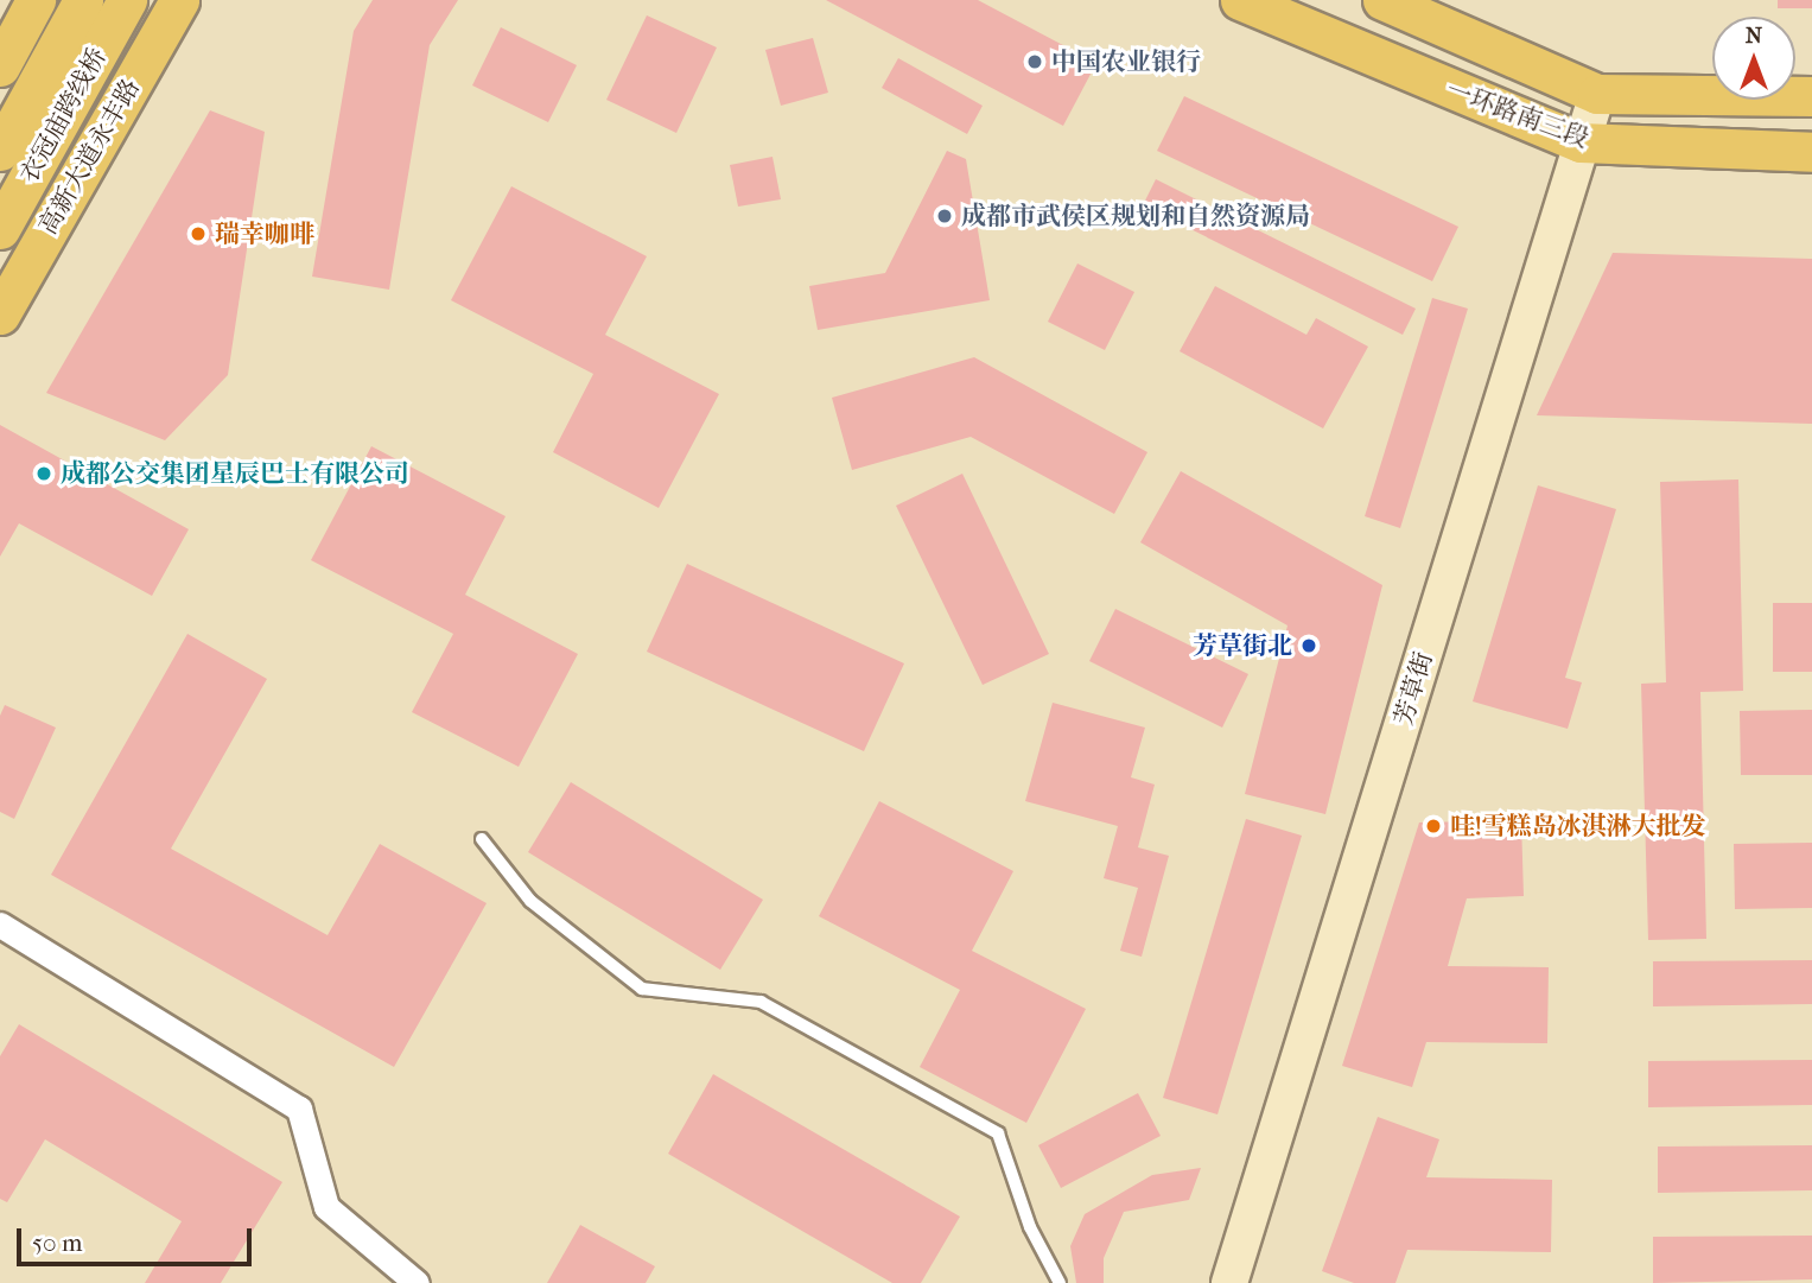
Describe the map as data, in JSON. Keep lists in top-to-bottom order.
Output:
{
  "streets": {
    "main road": ["一环路南三段", "衣冠庙跨线桥", "高新大道永丰路"],
    "street": ["芳草街"]
  },
  "crossings": [
    ["一环路南三段", "芳草街"]
  ],
  "places": [
    "中国农业银行",
    "成都市武侯区规划和自然资源局",
    "瑞幸咖啡",
    "成都公交集团星辰巴士有限公司",
    "芳草街北",
    "哇!雪糕岛冰淇淋大批发"
  ],
  "scale_bar": "50 m",
  "north": "top"
}
